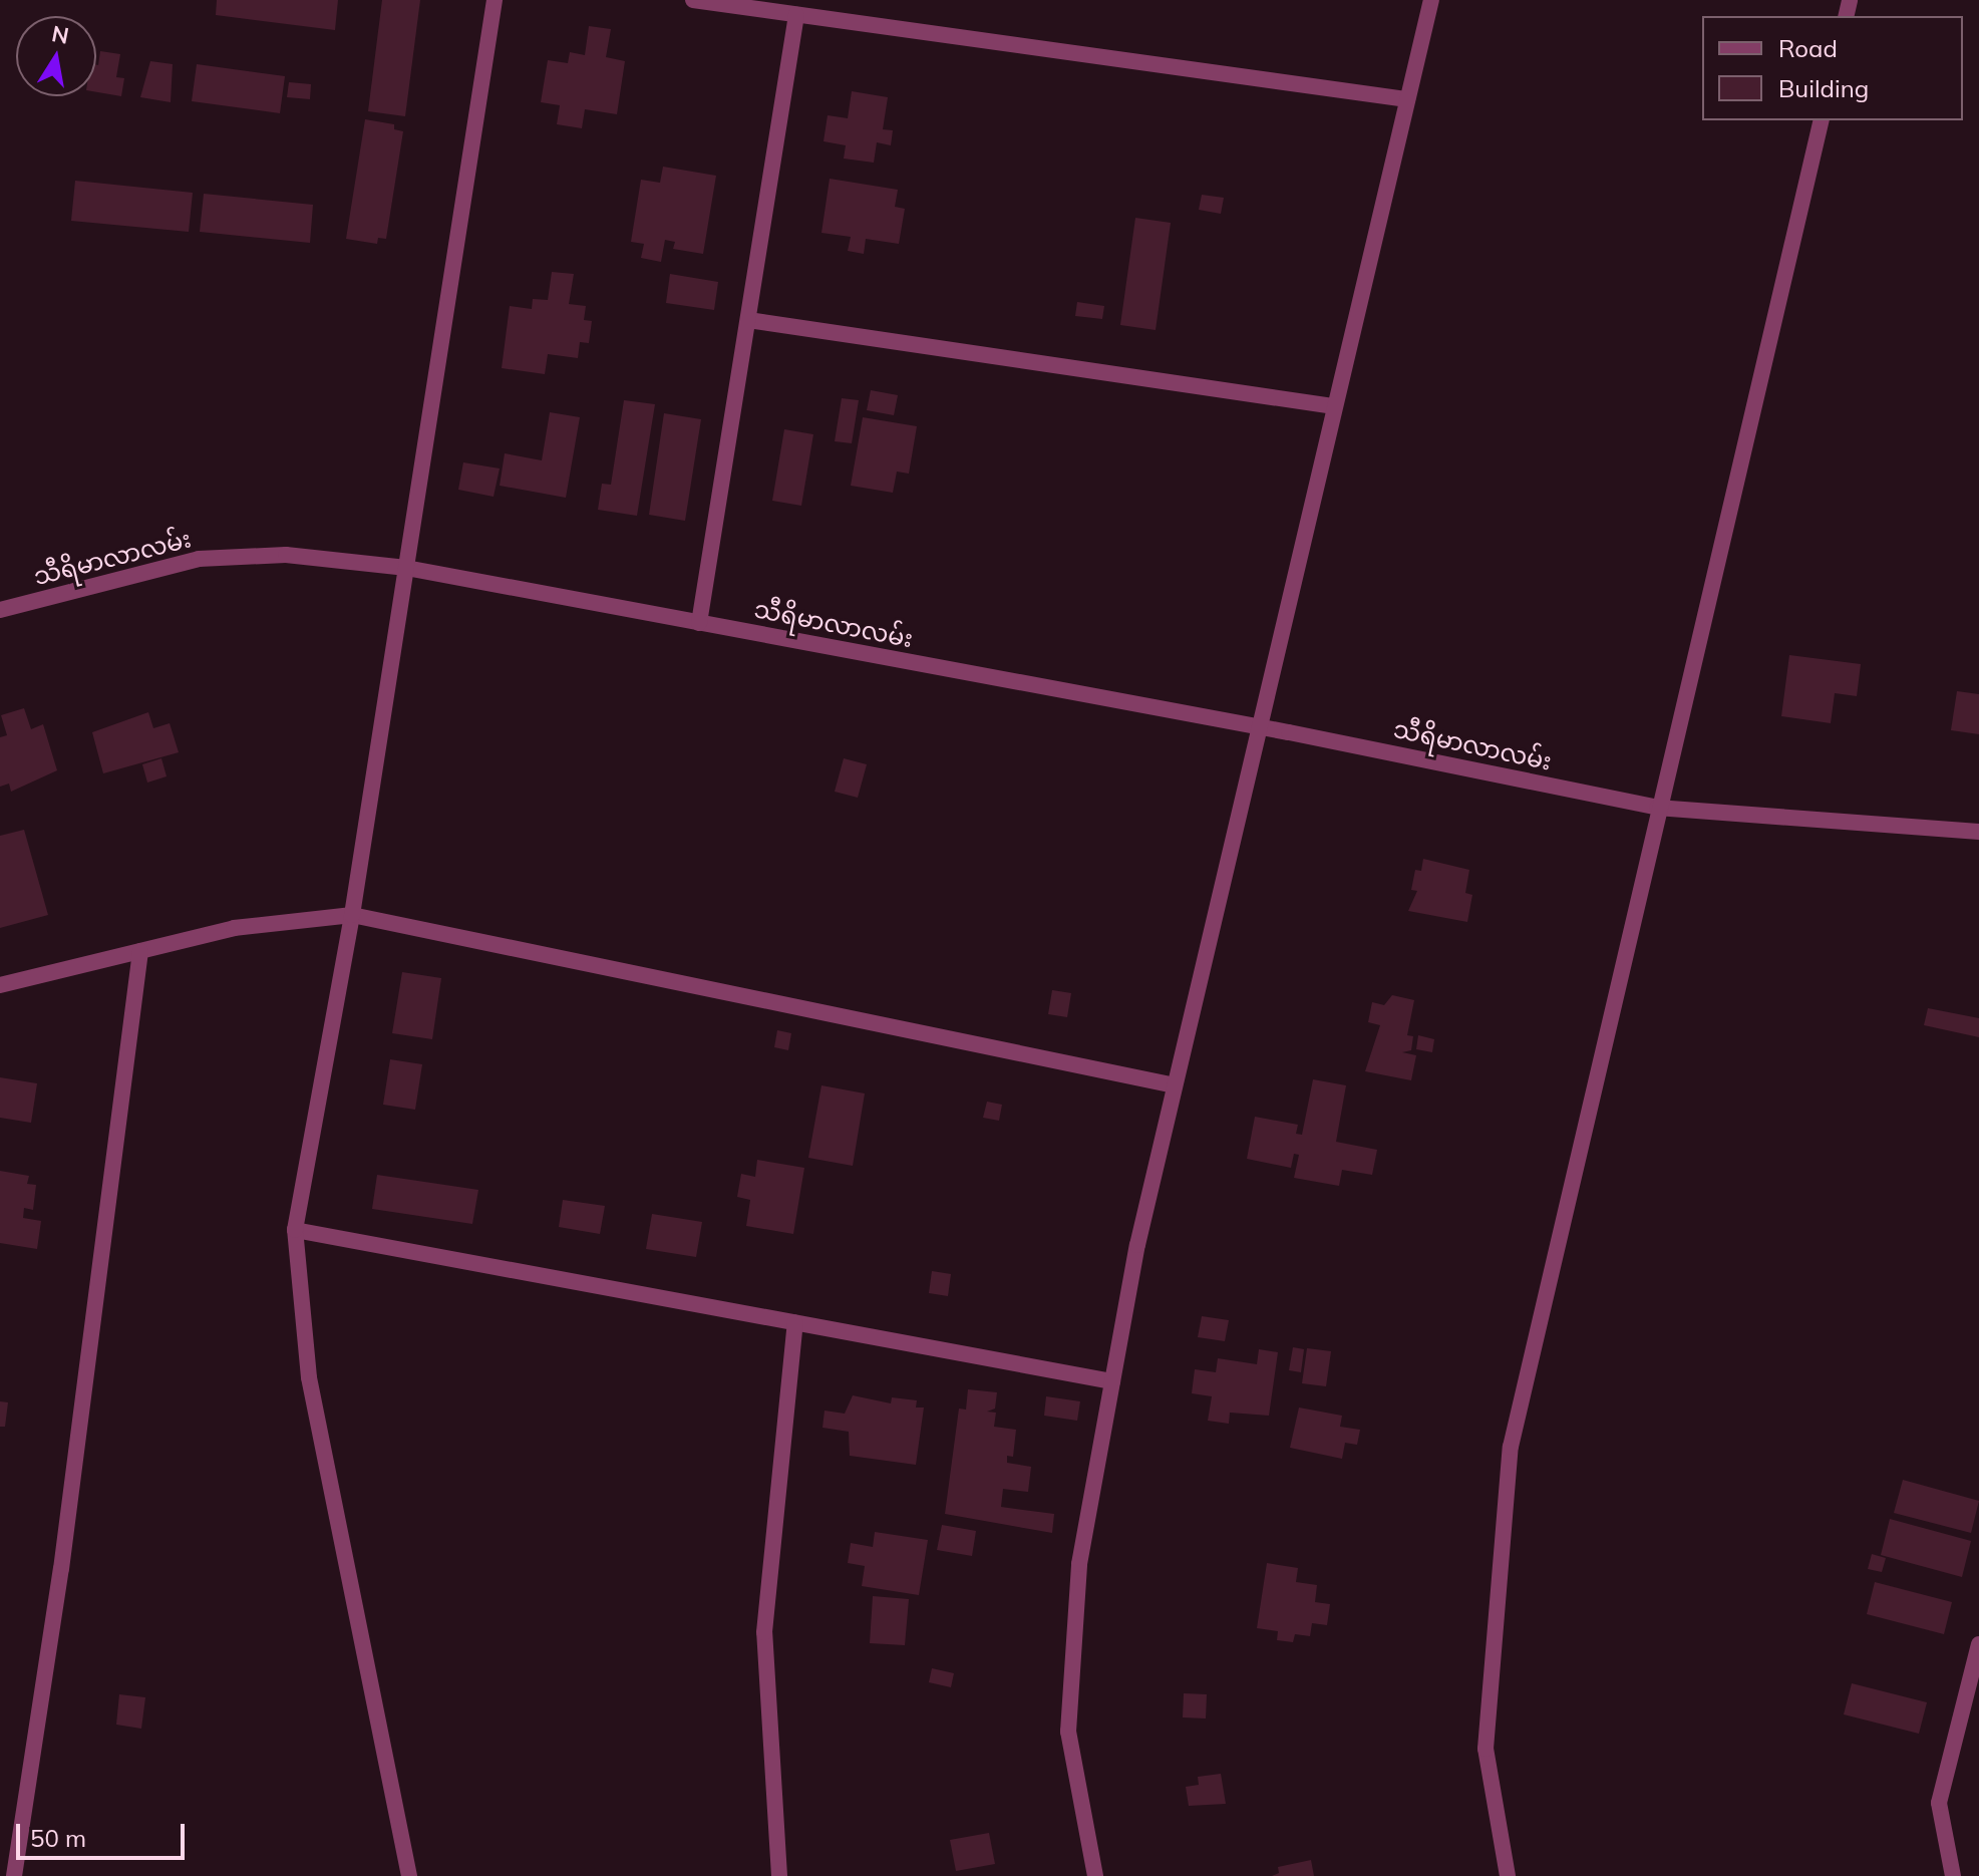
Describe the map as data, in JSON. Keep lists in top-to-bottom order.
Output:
{
  "streets": {
    "street": ["သီရိမာလာလမ်း"]
  },
  "legend": ["Road", "Building"],
  "scale_bar": "50 m",
  "north": "top"
}
